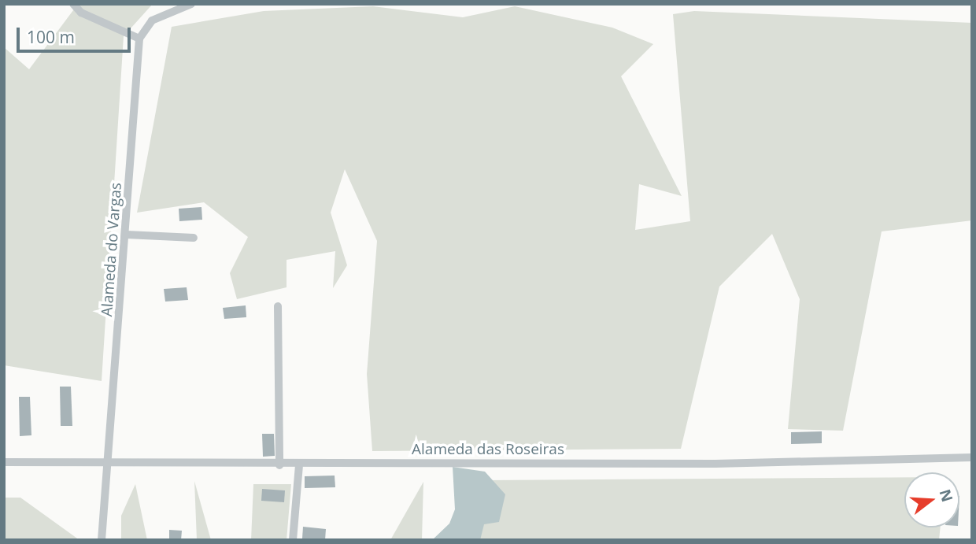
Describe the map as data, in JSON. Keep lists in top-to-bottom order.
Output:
{
  "streets": {
    "street": ["Alameda do Vargas", "Alameda das Roseiras"]
  },
  "crossings": [
    ["Alameda do Vargas", "Alameda das Roseiras"]
  ],
  "scale_bar": "100 m",
  "north": "right"
}
